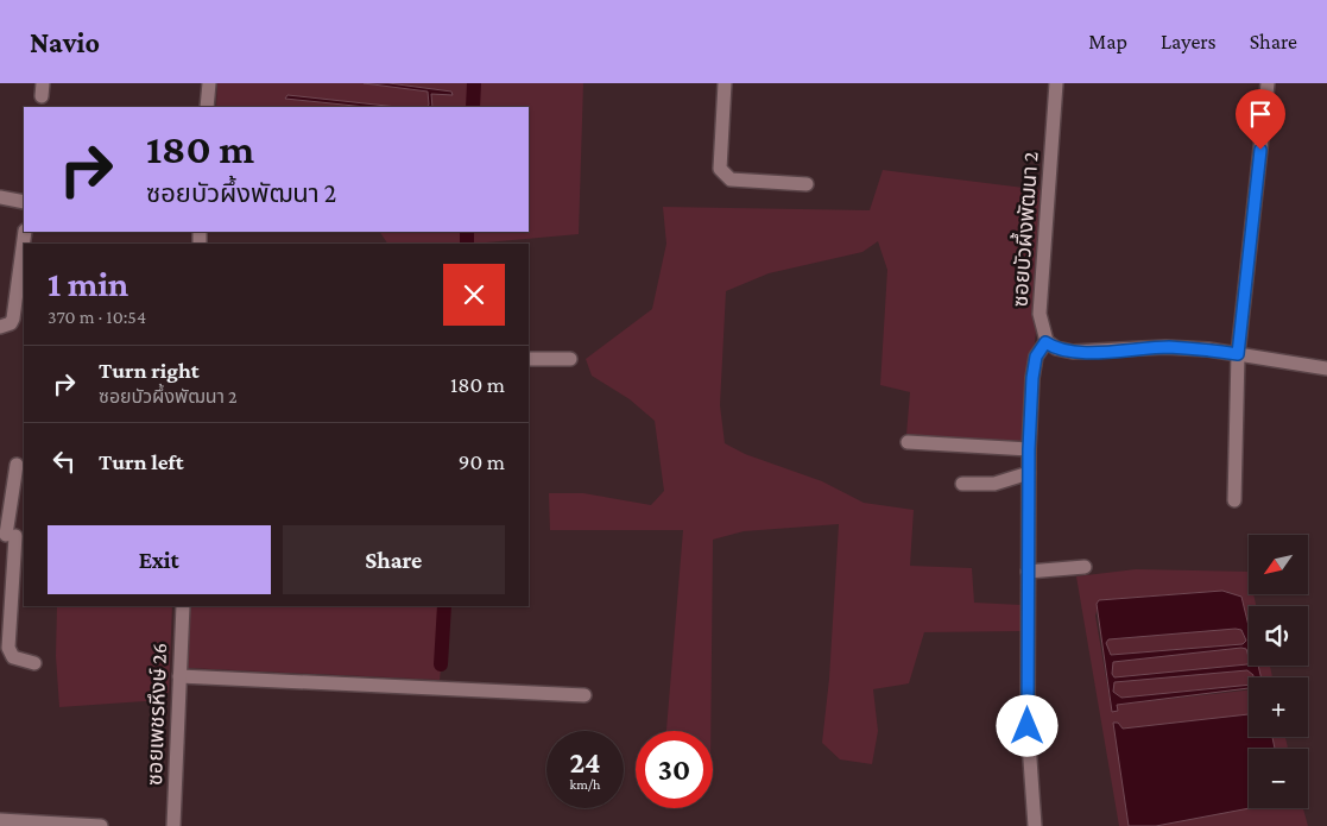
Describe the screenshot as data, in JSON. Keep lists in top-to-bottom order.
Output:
{
  "streets": {
    "street": ["ซอยบัวผึ้งพัฒนา 2", "ซอยเพชรหึงษ์ 26"]
  },
  "north": "bottom left",
  "page": {
    "header": "Navio",
    "nav": ["Map", "Layers", "Share"],
    "turn": ["180 m", "ซอยบัวผึ้งพัฒนา 2"],
    "heading": ["1 min", "370 m · 10:54"],
    "list": [
      {
        "name": "Turn right",
        "note": "ซอยบัวผึ้งพัฒนา 2",
        "value": "180 m"
      },
      {
        "name": "Turn left",
        "value": "90 m"
      }
    ],
    "buttons": ["Exit", "Share"],
    "map_buttons": ["+", "−"],
    "speed": "24 km/h",
    "limit": "30"
  }
}
